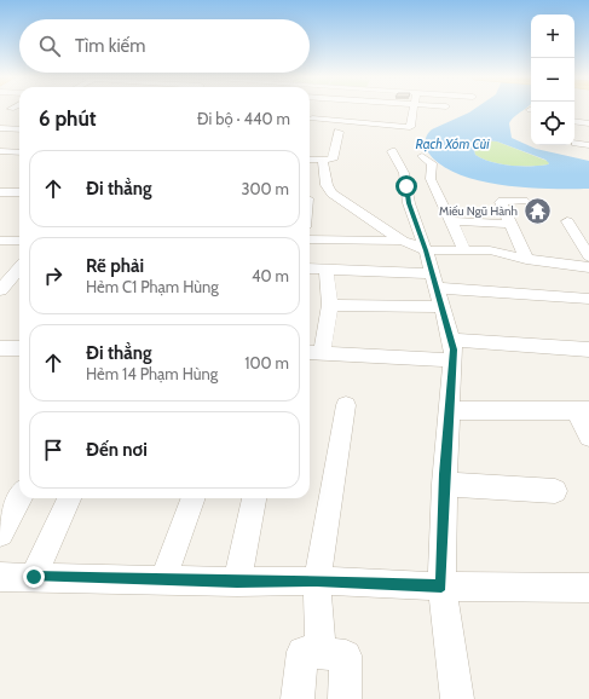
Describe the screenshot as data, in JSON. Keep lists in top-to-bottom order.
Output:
{
  "water": ["Rạch Xóm Củi"],
  "places": {
    "temple": ["Miếu Ngũ Hành"]
  },
  "page": {
    "map_buttons": ["+", "−"],
    "search": "Tìm kiếm",
    "heading": ["6 phút", "Đi bộ · 440 m"],
    "list": [
      ["Đi thẳng", "300 m"],
      ["Rẽ phải", "Hẻm C1 Phạm Hùng", "40 m"],
      ["Đi thẳng", "Hẻm 14 Phạm Hùng", "100 m"],
      "Đến nơi"
    ]
  }
}
